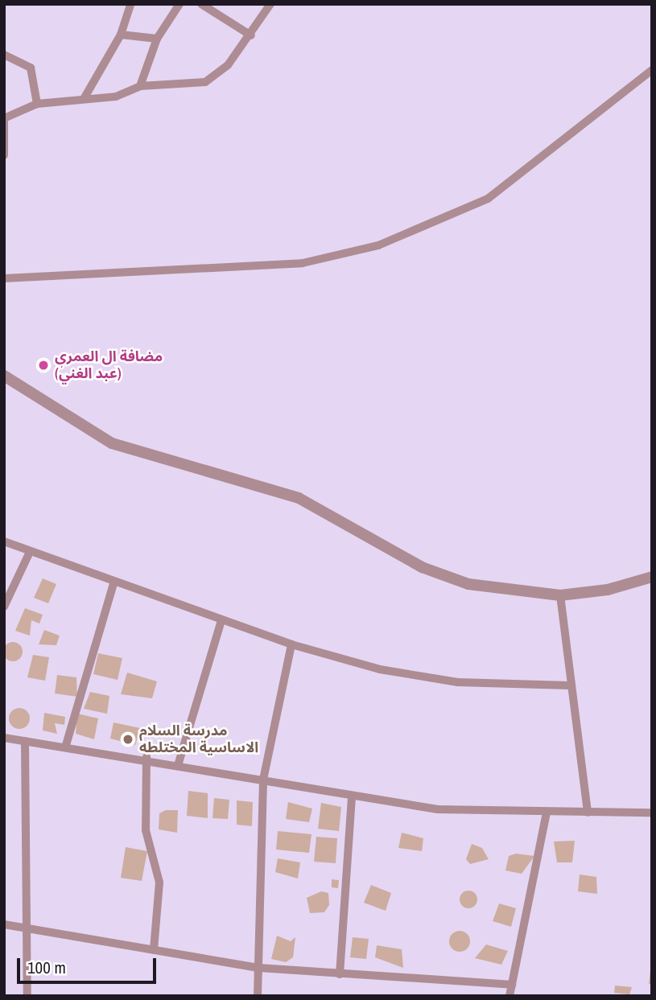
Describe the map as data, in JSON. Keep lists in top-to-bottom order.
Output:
{
  "places": ["مضافة ال العمري (عبد الغني)", "مدرسة السلام الاساسية المختلطه"],
  "scale_bar": "100 m"
}
